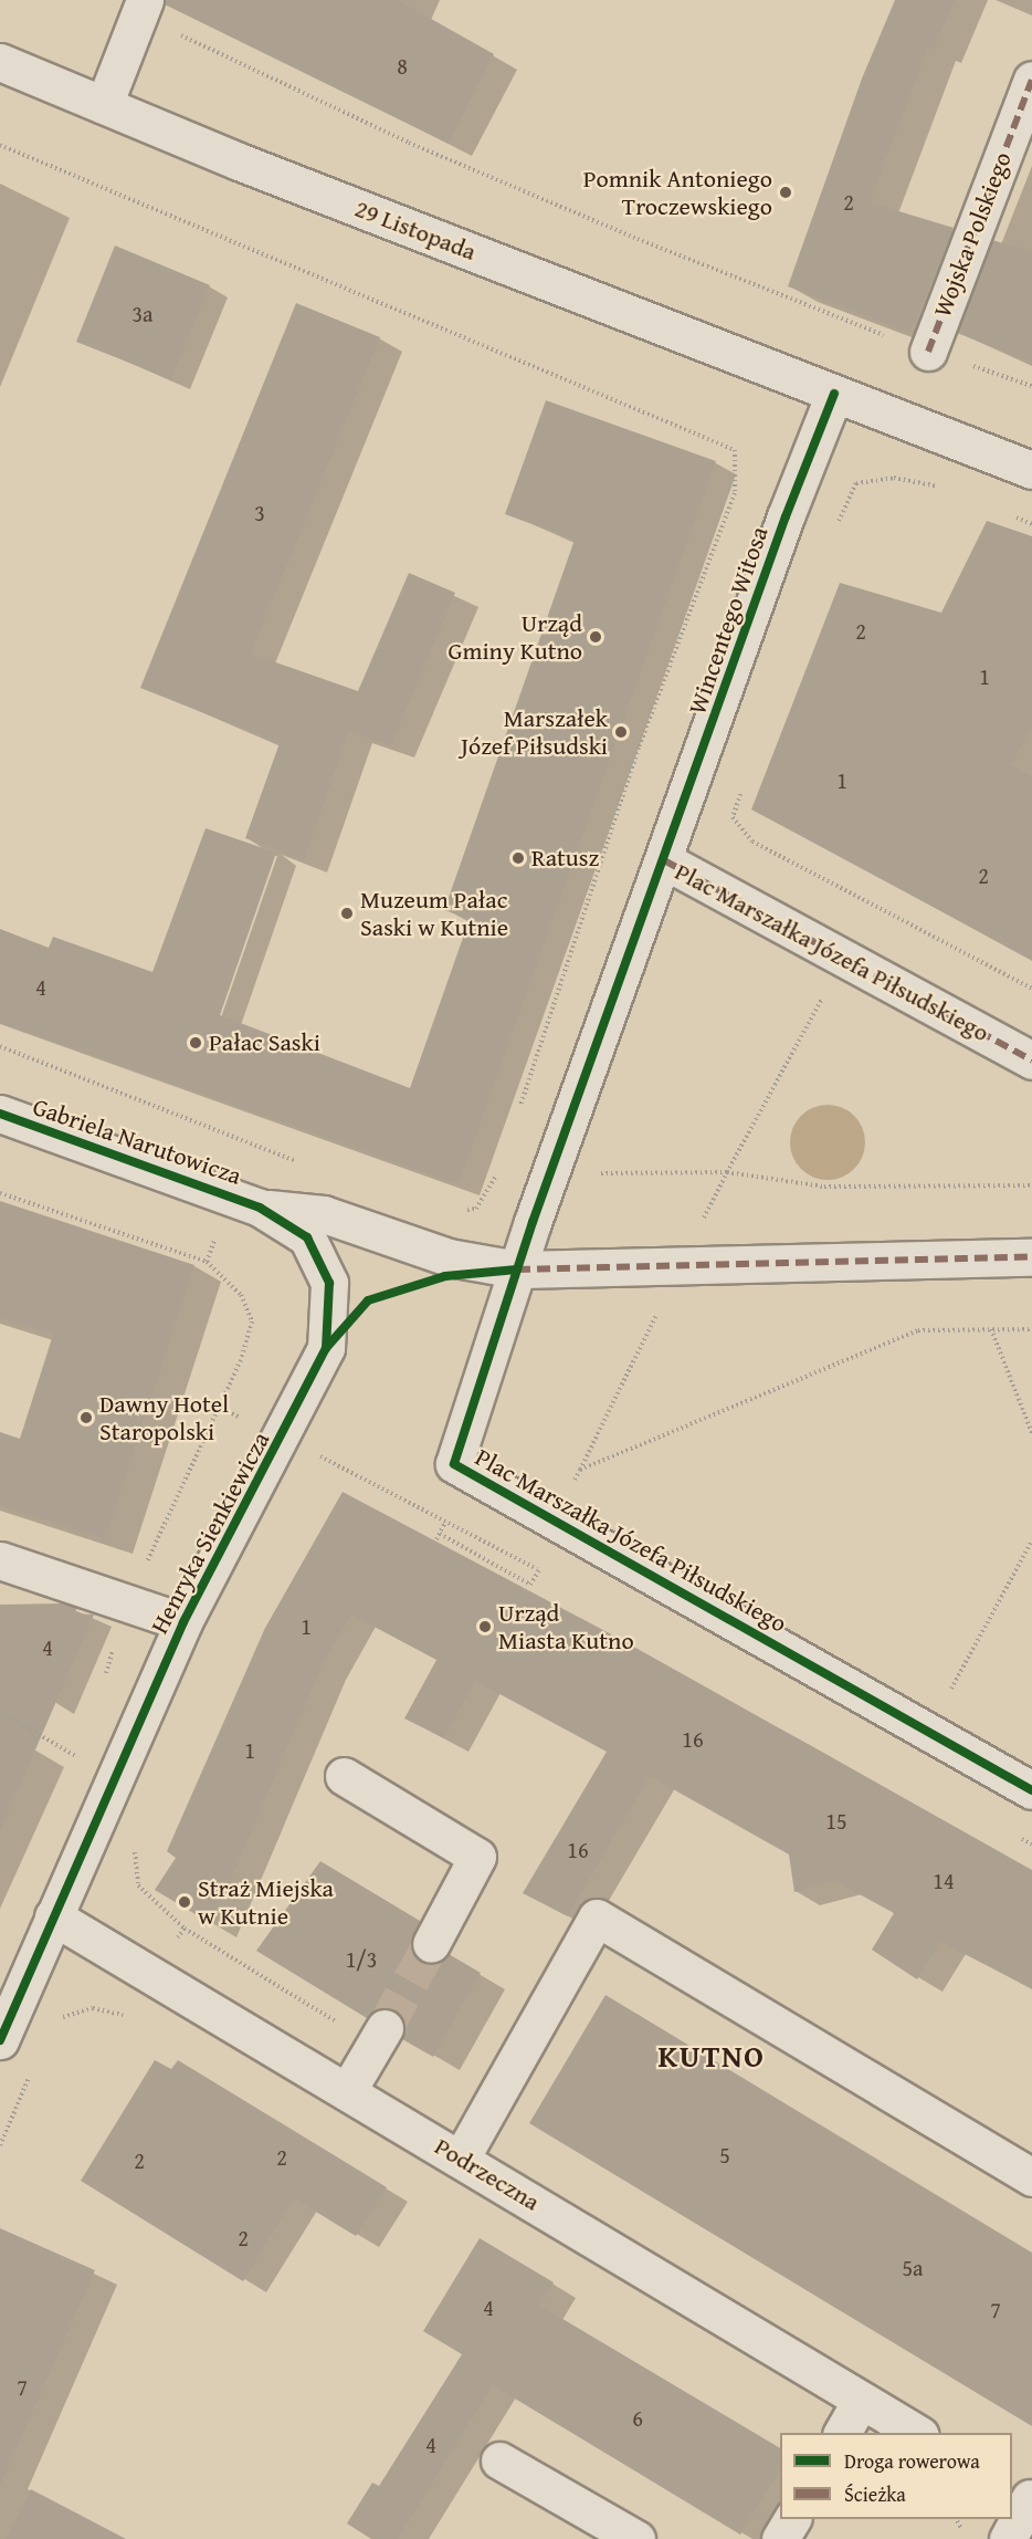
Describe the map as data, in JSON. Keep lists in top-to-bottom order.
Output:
{
  "streets": {
    "street": [
      "29 Listopada",
      "Wojska Polskiego",
      "Wincentego Witosa",
      "Plac Marszałka Józefa Piłsudskiego",
      "Gabriela Narutowicza",
      "Henryka Sienkiewicza",
      "Podrzeczna"
    ]
  },
  "crossings": [
    ["29 Listopada", "Wincentego Witosa"],
    ["Wincentego Witosa", "Plac Marszałka Józefa Piłsudskiego"],
    ["Gabriela Narutowicza", "Henryka Sienkiewicza"],
    ["Henryka Sienkiewicza", "Podrzeczna"]
  ],
  "districts": ["KUTNO"],
  "places": [
    "Pomnik Antoniego Troczewskiego",
    "Urząd Gminy Kutno",
    "Marszałek Józef Piłsudski",
    "Ratusz",
    "Muzeum Pałac Saski w Kutnie",
    "Pałac Saski",
    "Dawny Hotel Staropolski",
    "Urząd Miasta Kutno",
    "Straż Miejska w Kutnie"
  ],
  "house_numbers": [
    "8",
    "2",
    "3a",
    "3",
    "2",
    "1",
    "1",
    "2",
    "4",
    "1",
    "4",
    "16",
    "1",
    "15",
    "16",
    "14",
    "1/3",
    "5",
    "2",
    "2",
    "2",
    "5a",
    "4",
    "7",
    "7",
    "6",
    "4"
  ],
  "legend": ["Droga rowerowa", "Ścieżka"]
}
